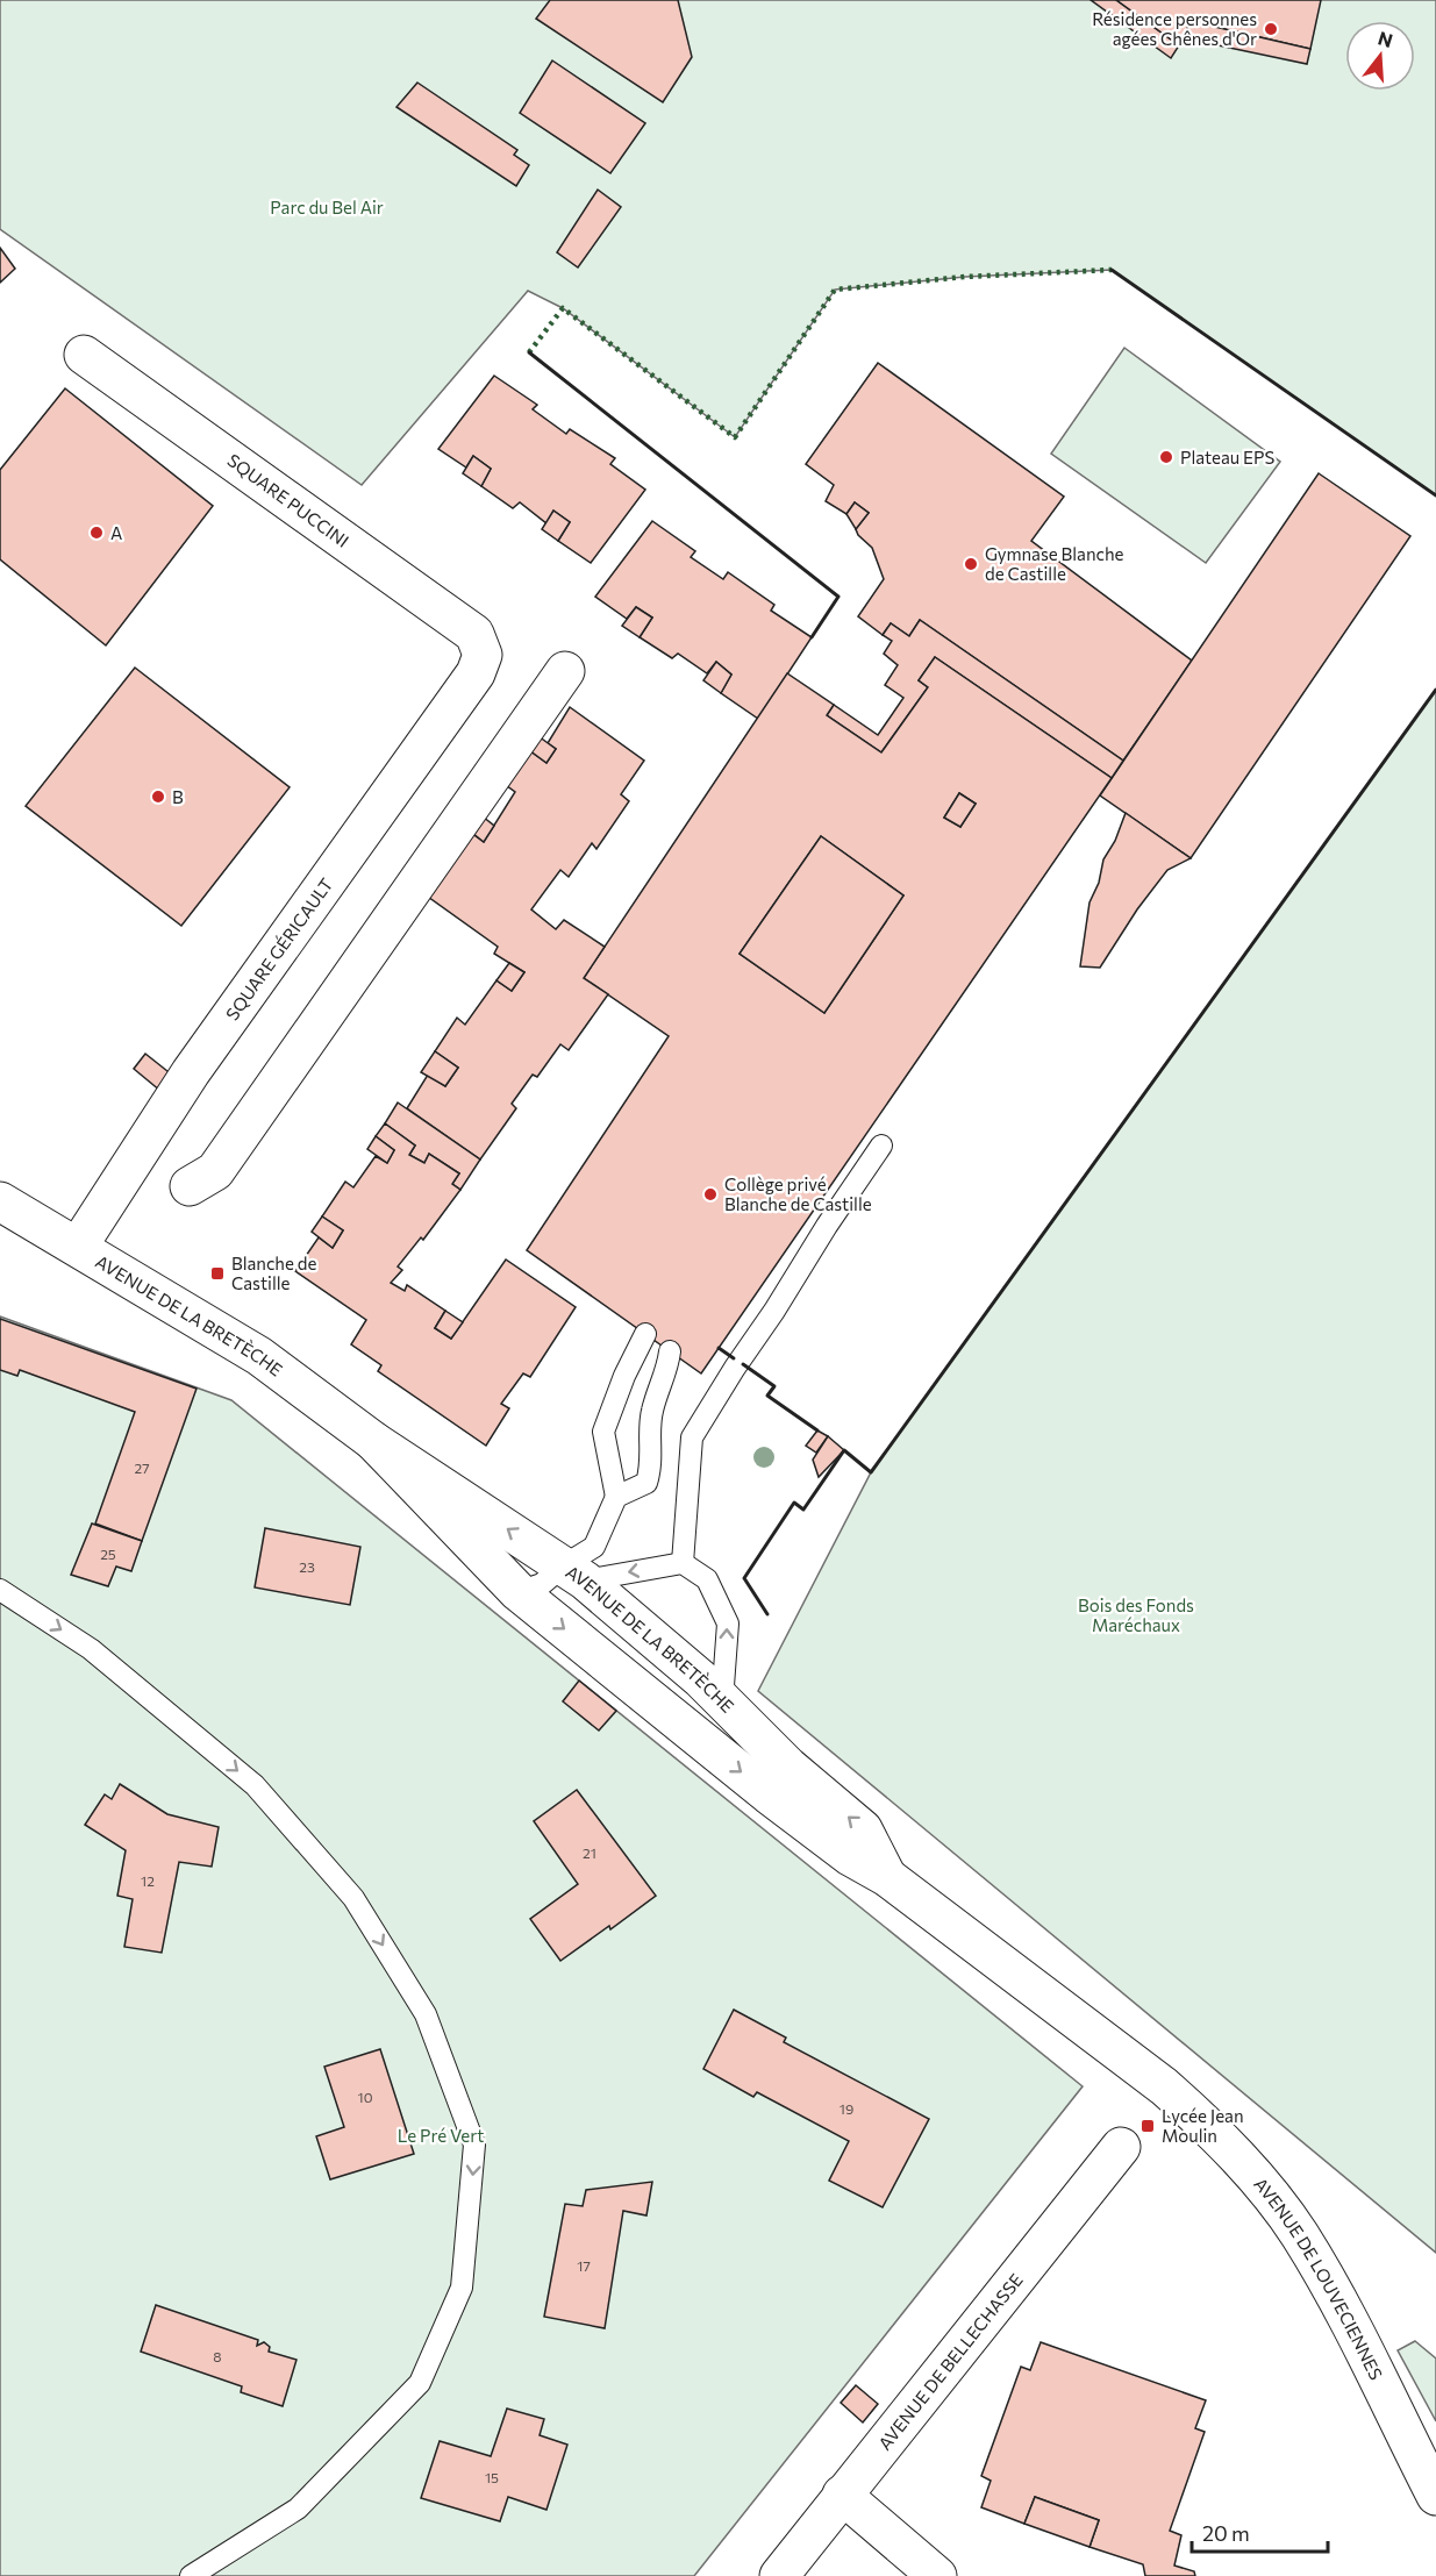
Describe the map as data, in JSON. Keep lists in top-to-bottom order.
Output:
{
  "streets": {
    "street": [
      "SQUARE PUCCINI",
      "SQUARE GÉRICAULT",
      "AVENUE DE LA BRETÈCHE",
      "AVENUE DE LOUVECIENNES",
      "AVENUE DE BELLECHASSE"
    ]
  },
  "crossings": [
    ["SQUARE PUCCINI", "SQUARE GÉRICAULT"],
    ["SQUARE GÉRICAULT", "AVENUE DE LA BRETÈCHE"],
    ["AVENUE DE LA BRETÈCHE", "AVENUE DE LOUVECIENNES"]
  ],
  "parks": ["Parc du Bel Air", "Bois des Fonds Maréchaux", "Le Pré Vert"],
  "places": {
    "other": [
      "Résidence personnes agées Chênes d'Or",
      "Plateau EPS",
      "A",
      "Gymnase Blanche de Castille",
      "B",
      "Collège privé Blanche de Castille"
    ],
    "transit": ["Blanche de Castille", "Lycée Jean Moulin"]
  },
  "house_numbers": [
    "27",
    "25",
    "23",
    "21",
    "12",
    "10",
    "19",
    "17",
    "8",
    "15"
  ],
  "scale_bar": "20 m",
  "north": "top"
}
